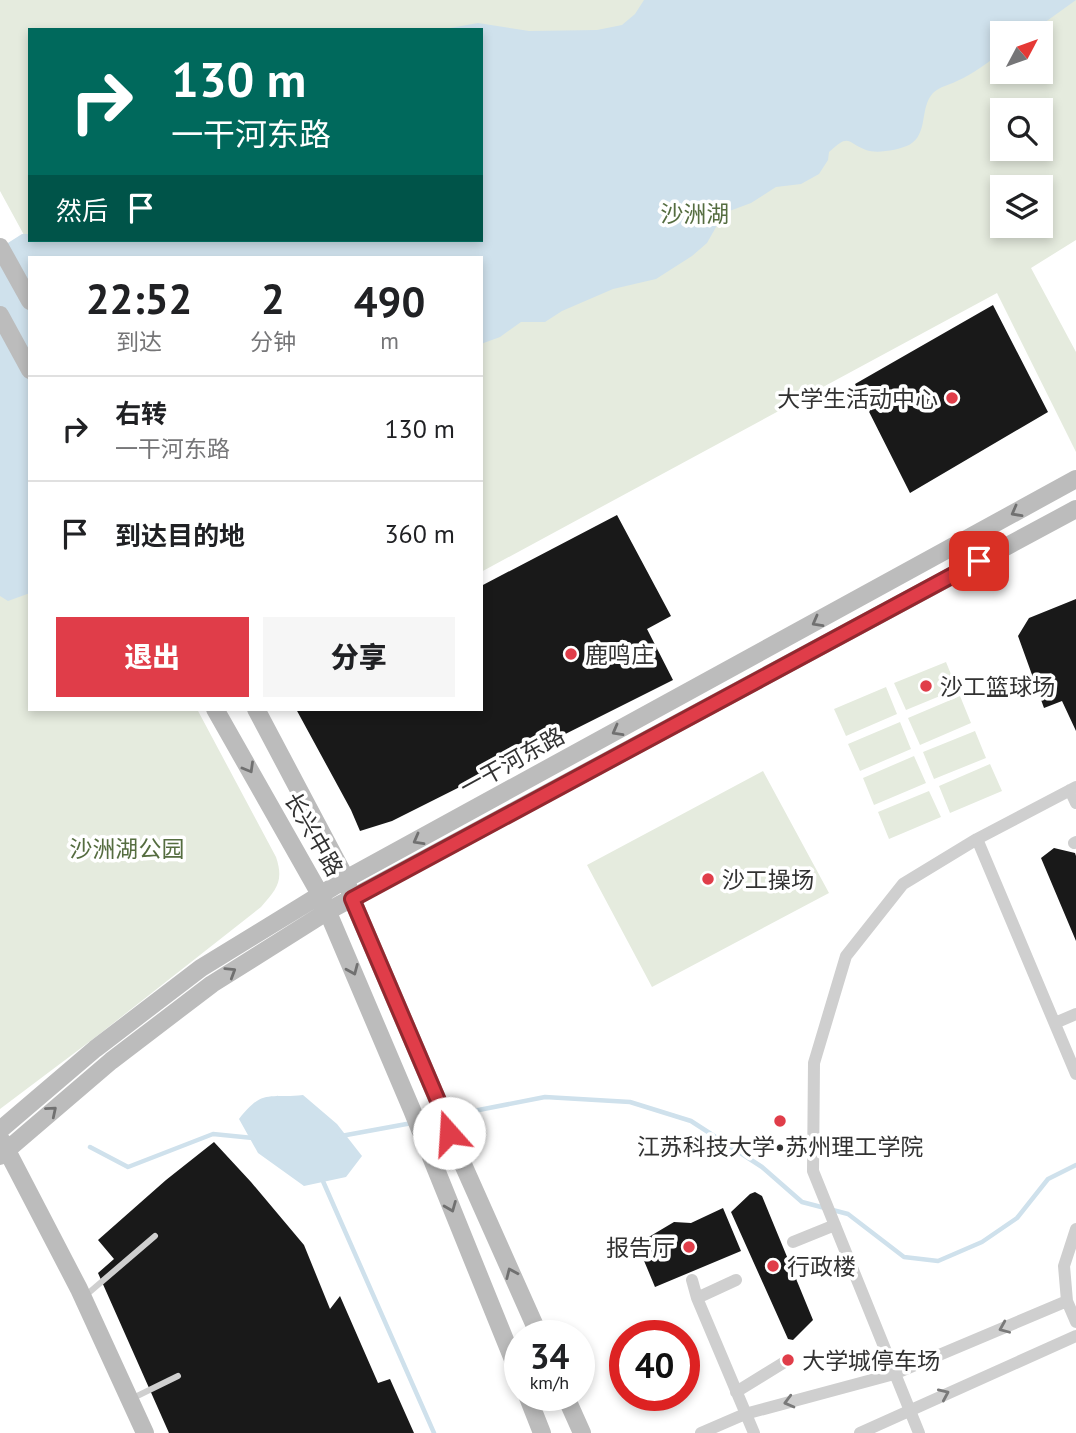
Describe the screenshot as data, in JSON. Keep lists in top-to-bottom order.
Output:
{
  "streets": {
    "street": ["一干河东路", "长兴中路"]
  },
  "crossings": [
    ["一干河东路", "长兴中路"]
  ],
  "parks": ["沙洲湖", "沙洲湖公园"],
  "places": [
    "大学生活动中心",
    "鹿鸣庄",
    "沙工篮球场",
    "沙工操场",
    "江苏科技大学•苏州理工学院",
    "报告厅",
    "行政楼",
    "大学城停车场"
  ],
  "north": "top right",
  "page": {
    "turn": ["130 m", "一干河东路"],
    "then": "然后",
    "eta": [
      "22:52",
      "到达",
      "2",
      "分钟",
      "490",
      "m"
    ],
    "list": [
      {
        "name": "右转",
        "note": "一干河东路",
        "value": "130 m"
      },
      {
        "name": "到达目的地",
        "value": "360 m"
      }
    ],
    "buttons": ["退出", "分享"],
    "speed": "34 km/h",
    "limit": "40"
  }
}
